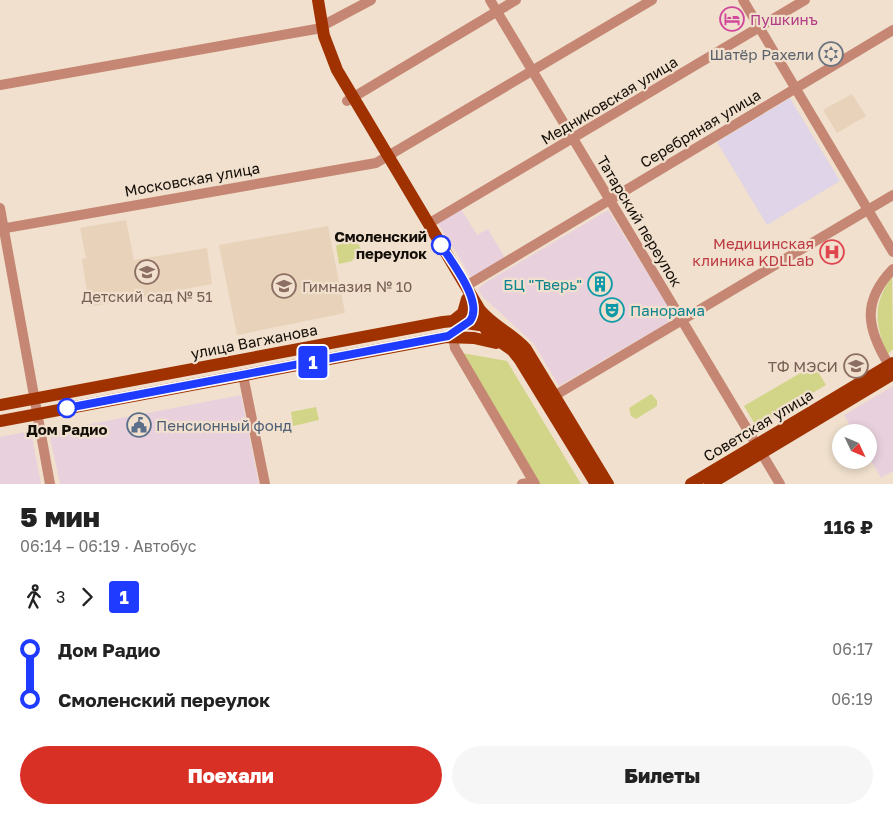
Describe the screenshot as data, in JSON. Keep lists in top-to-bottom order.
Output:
{
  "streets": {
    "main road": ["улица Вагжанова", "Советская улица"],
    "street": [
      "Медниковская улица",
      "Серебряная улица",
      "Московская улица",
      "Татарский переулок"
    ]
  },
  "crossings": [
    ["Медниковская улица", "Татарский переулок"],
    ["Серебряная улица", "Татарский переулок"],
    ["Московская улица", "Татарский переулок"],
    ["Татарский переулок", "Советская улица"]
  ],
  "places": {
    "hotel": ["Пушкинъ"],
    "synagogue": ["Шатёр Рахели"],
    "other": ["Смоленский переулок", "Дом Радио"],
    "hospital": ["Медицинская клиника KDLLab"],
    "school or university": ["Детский сад № 51", "Гимназия № 10", "ТФ МЭСИ"],
    "building": ["БЦ \"Тверь\""],
    "theatre": ["Панорама"],
    "public building": ["Пенсионный фонд"]
  },
  "lines": ["bus line 1"],
  "north": "bottom right",
  "page": {
    "on_map": "1",
    "heading": ["5 мин", "06:14 – 06:19 · Автобус", "116 ₽"],
    "legs": ["3", "1"],
    "list": [
      {
        "name": "Дом Радио",
        "value": "06:17"
      },
      {
        "name": "Смоленский переулок",
        "value": "06:19"
      }
    ],
    "buttons": ["Поехали", "Билеты"]
  }
}
